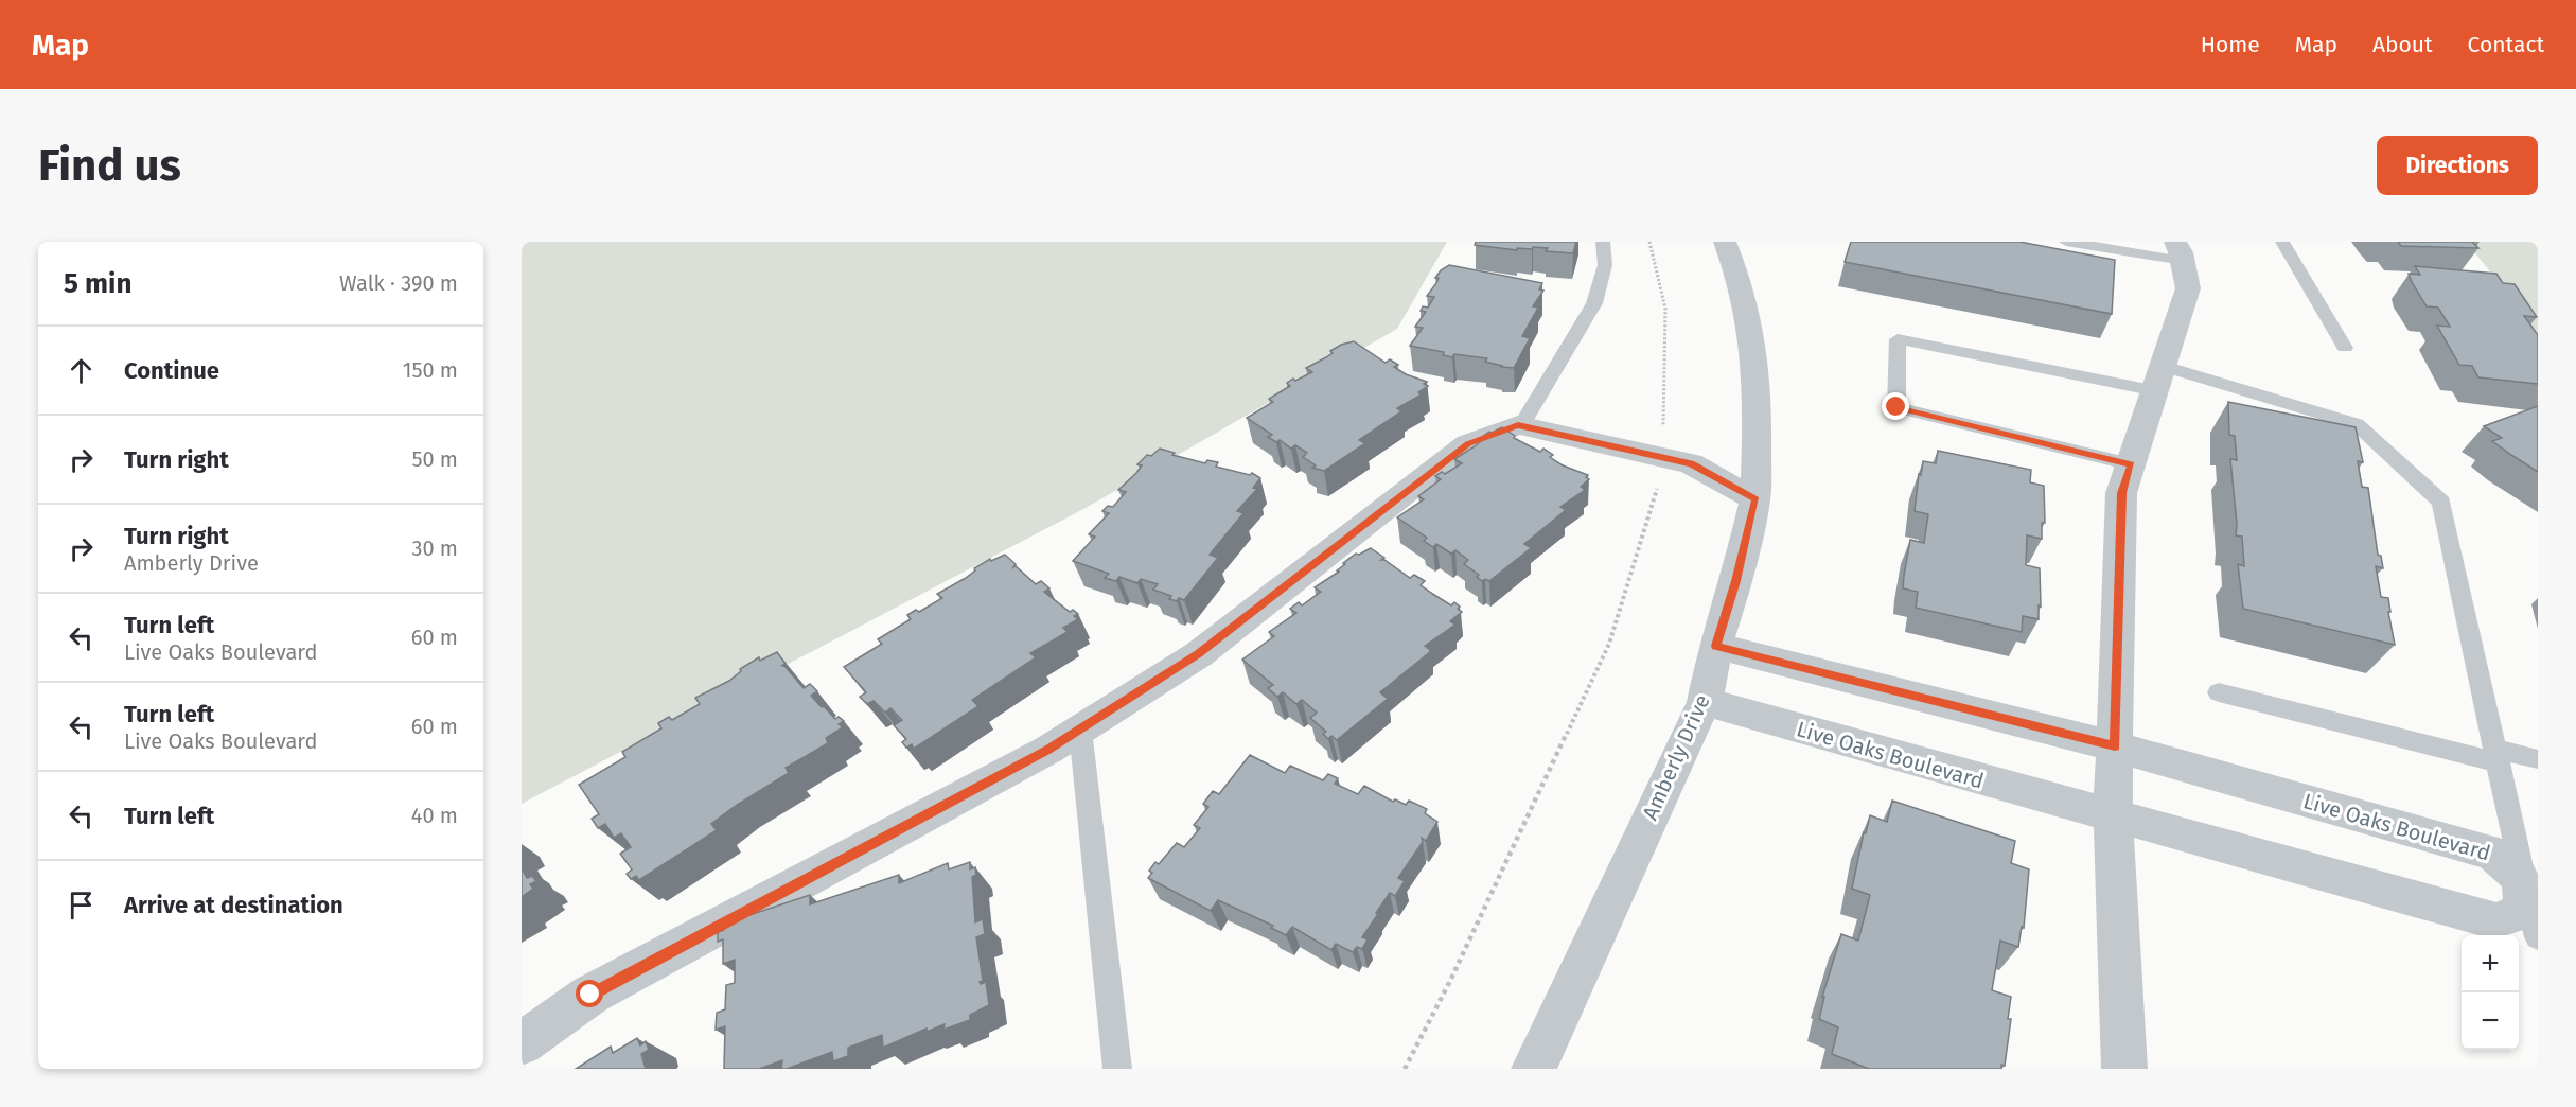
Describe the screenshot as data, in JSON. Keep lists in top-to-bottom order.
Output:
{
  "streets": {
    "street": ["Live Oaks Boulevard", "Amberly Drive"]
  },
  "crossings": [
    ["Live Oaks Boulevard", "Amberly Drive"]
  ],
  "page": {
    "header": "Map",
    "nav": [
      "Home",
      "Map",
      "About",
      "Contact"
    ],
    "buttons": "Directions",
    "title": "Find us",
    "heading": ["5 min", "Walk · 390 m"],
    "list": [
      ["Continue", "150 m"],
      ["Turn right", "50 m"],
      ["Turn right", "Amberly Drive", "30 m"],
      ["Turn left", "Live Oaks Boulevard", "60 m"],
      ["Turn left", "Live Oaks Boulevard", "60 m"],
      ["Turn left", "40 m"],
      "Arrive at destination"
    ],
    "map_buttons": ["+", "−"]
  }
}
